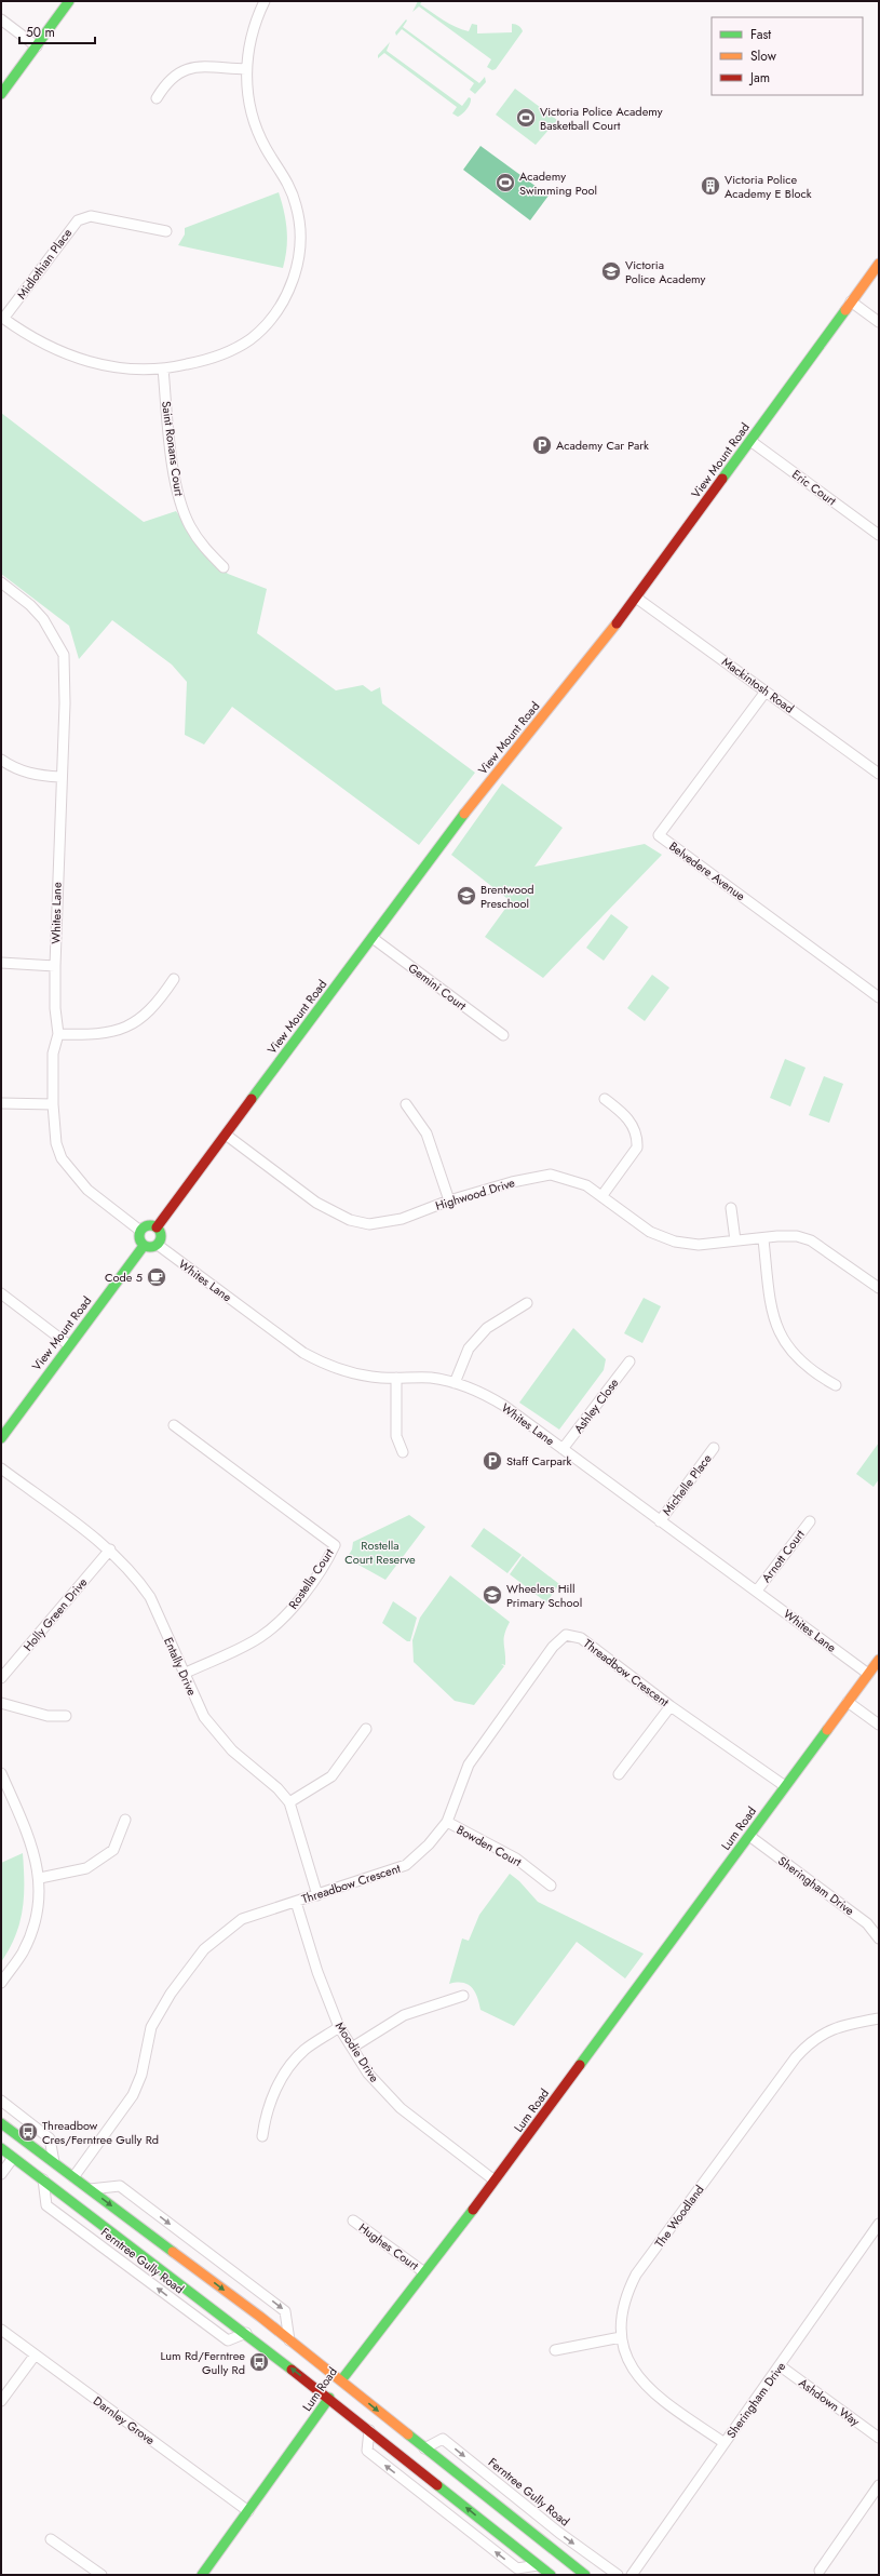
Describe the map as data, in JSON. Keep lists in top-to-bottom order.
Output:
{
  "streets": {
    "street": [
      "Midlothian Place",
      "Saint Ronans Court",
      "View Mount Road",
      "Eric Court",
      "Mackintosh Road",
      "Belvedere Avenue",
      "Whites Lane",
      "Gemini Court",
      "Highwood Drive",
      "Ashley Close",
      "Michelle Place",
      "Arnott Court",
      "Rostella Court",
      "Holly Green Drive",
      "Entally Drive",
      "Threadbow Crescent",
      "Lum Road",
      "Bowden Court",
      "Sheringham Drive",
      "Moodie Drive",
      "The Woodland",
      "Hughes Court",
      "Ferntree Gully Road",
      "Ashdown Way",
      "Darnley Grove"
    ]
  },
  "crossings": [
    ["View Mount Road", "Eric Court"],
    ["View Mount Road", "Mackintosh Road"],
    ["View Mount Road", "Whites Lane"],
    ["View Mount Road", "Gemini Court"],
    ["View Mount Road", "Highwood Drive"],
    ["Mackintosh Road", "Belvedere Avenue"],
    ["Whites Lane", "Ashley Close"],
    ["Whites Lane", "Michelle Place"],
    ["Whites Lane", "Arnott Court"],
    ["Whites Lane", "Lum Road"],
    ["Rostella Court", "Entally Drive"],
    ["Holly Green Drive", "Entally Drive"],
    ["Entally Drive", "Threadbow Crescent"],
    ["Threadbow Crescent", "Lum Road"],
    ["Threadbow Crescent", "Bowden Court"],
    ["Threadbow Crescent", "Moodie Drive"],
    ["Lum Road", "Sheringham Drive"],
    ["Lum Road", "Moodie Drive"],
    ["Lum Road", "Hughes Court"],
    ["Lum Road", "Ferntree Gully Road"],
    ["Lum Road", "Darnley Grove"],
    ["Sheringham Drive", "The Woodland"],
    ["Sheringham Drive", "Ashdown Way"]
  ],
  "parks": ["Rostella Court Reserve"],
  "places": {
    "sports": ["Victoria Police Academy Basketball Court", "Academy Swimming Pool"],
    "building": ["Victoria Police Academy E Block"],
    "school or university": ["Victoria Police Academy", "Brentwood Preschool", "Wheelers Hill Primary School"],
    "parking": ["Academy Car Park", "Staff Carpark"],
    "cafe": ["Code 5"],
    "bus stop": ["Threadbow Cres/Ferntree Gully Rd", "Lum Rd/Ferntree Gully Rd"]
  },
  "legend": ["Fast", "Slow", "Jam"],
  "scale_bar": "50 m"
}
